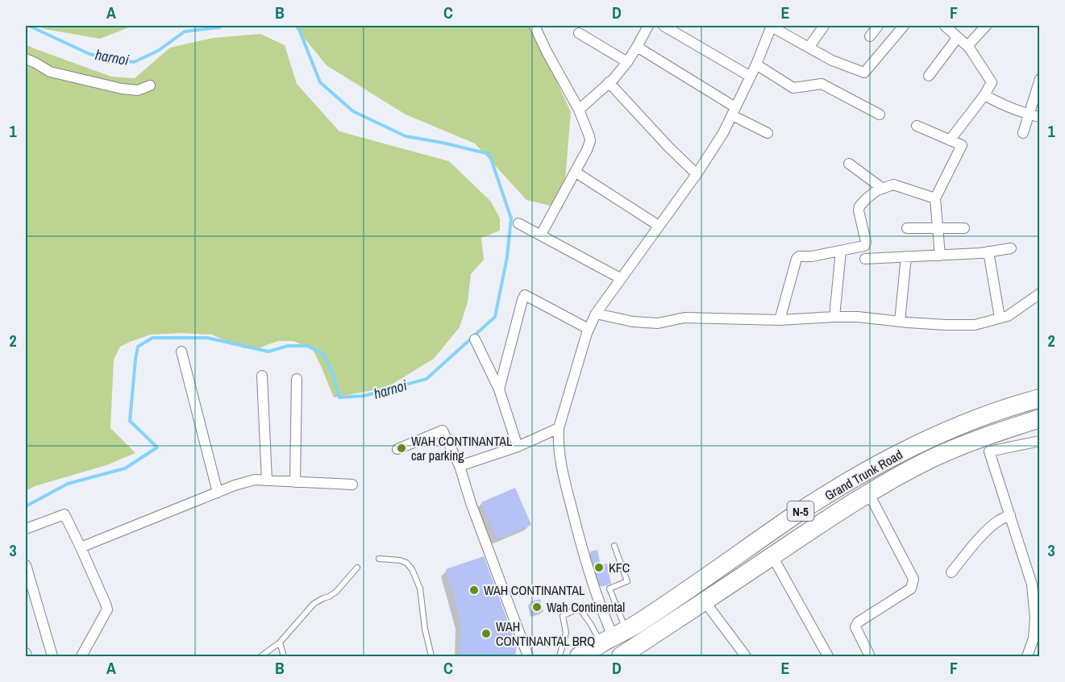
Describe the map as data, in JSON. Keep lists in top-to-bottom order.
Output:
{
  "streets": {
    "highway": ["Grand Trunk Road", "N-5"]
  },
  "water": ["harnoi"],
  "places": [
    "WAH CONTINANTAL car parking",
    "KFC",
    "WAH CONTINANTAL",
    "Wah Continental",
    "WAH CONTINANTAL BRQ"
  ],
  "grid": {
    "columns": [
      "A",
      "B",
      "C",
      "D",
      "E",
      "F"
    ],
    "rows": ["1", "2", "3"]
  }
}
